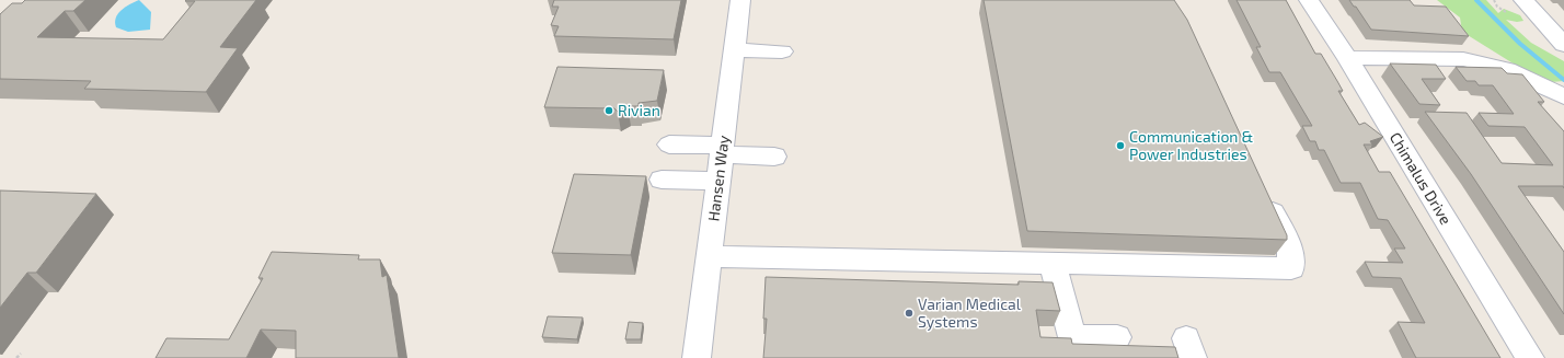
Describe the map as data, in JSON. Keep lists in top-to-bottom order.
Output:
{
  "streets": {
    "street": ["Hansen Way", "Chimalus Drive"]
  },
  "places": ["Rivian", "Communication & Power Industries", "Varian Medical Systems"]
}
